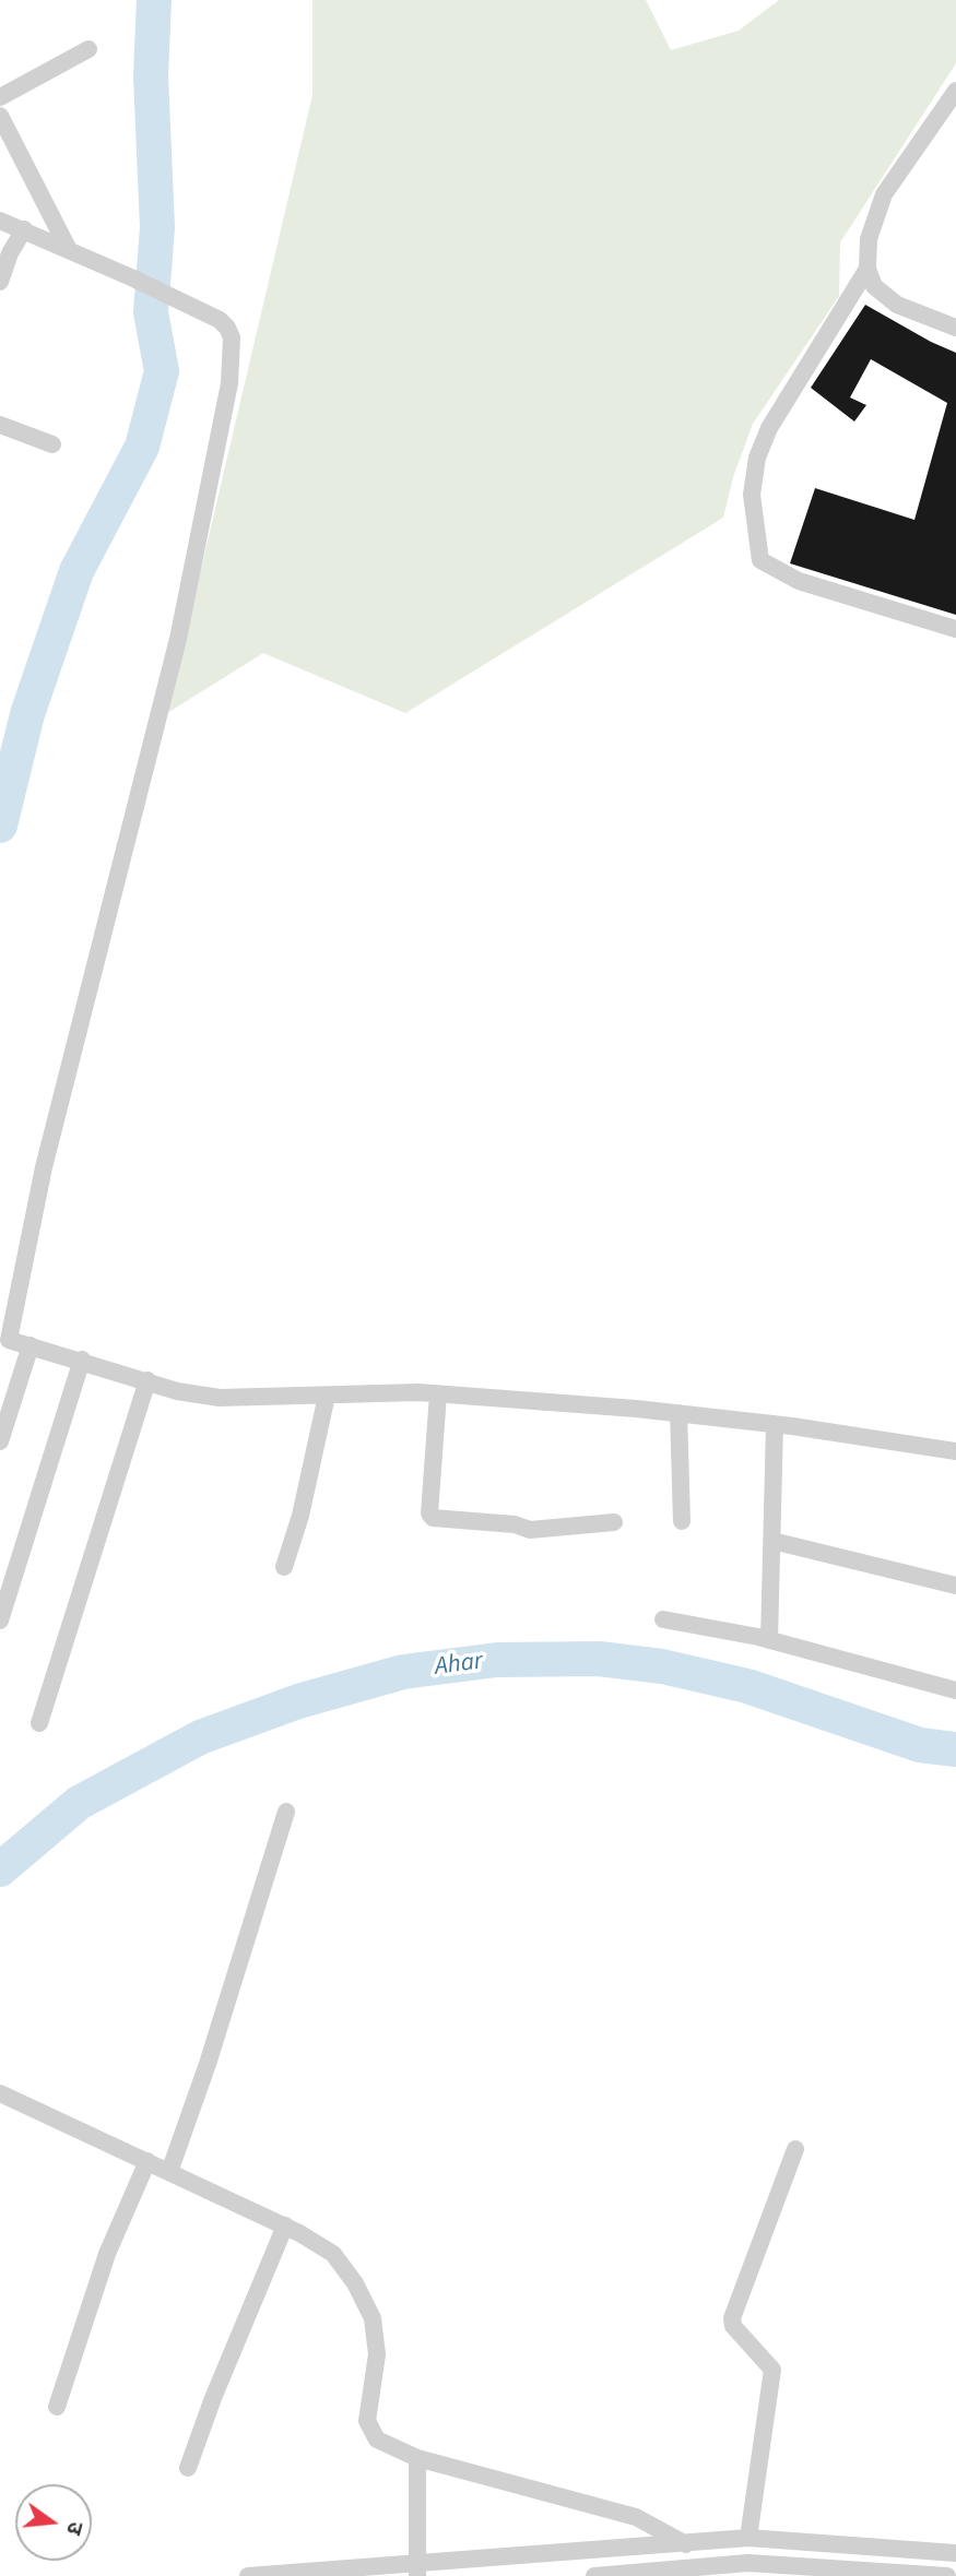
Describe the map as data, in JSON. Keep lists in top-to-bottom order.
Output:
{
  "water": ["Ahar"],
  "north": "right"
}
